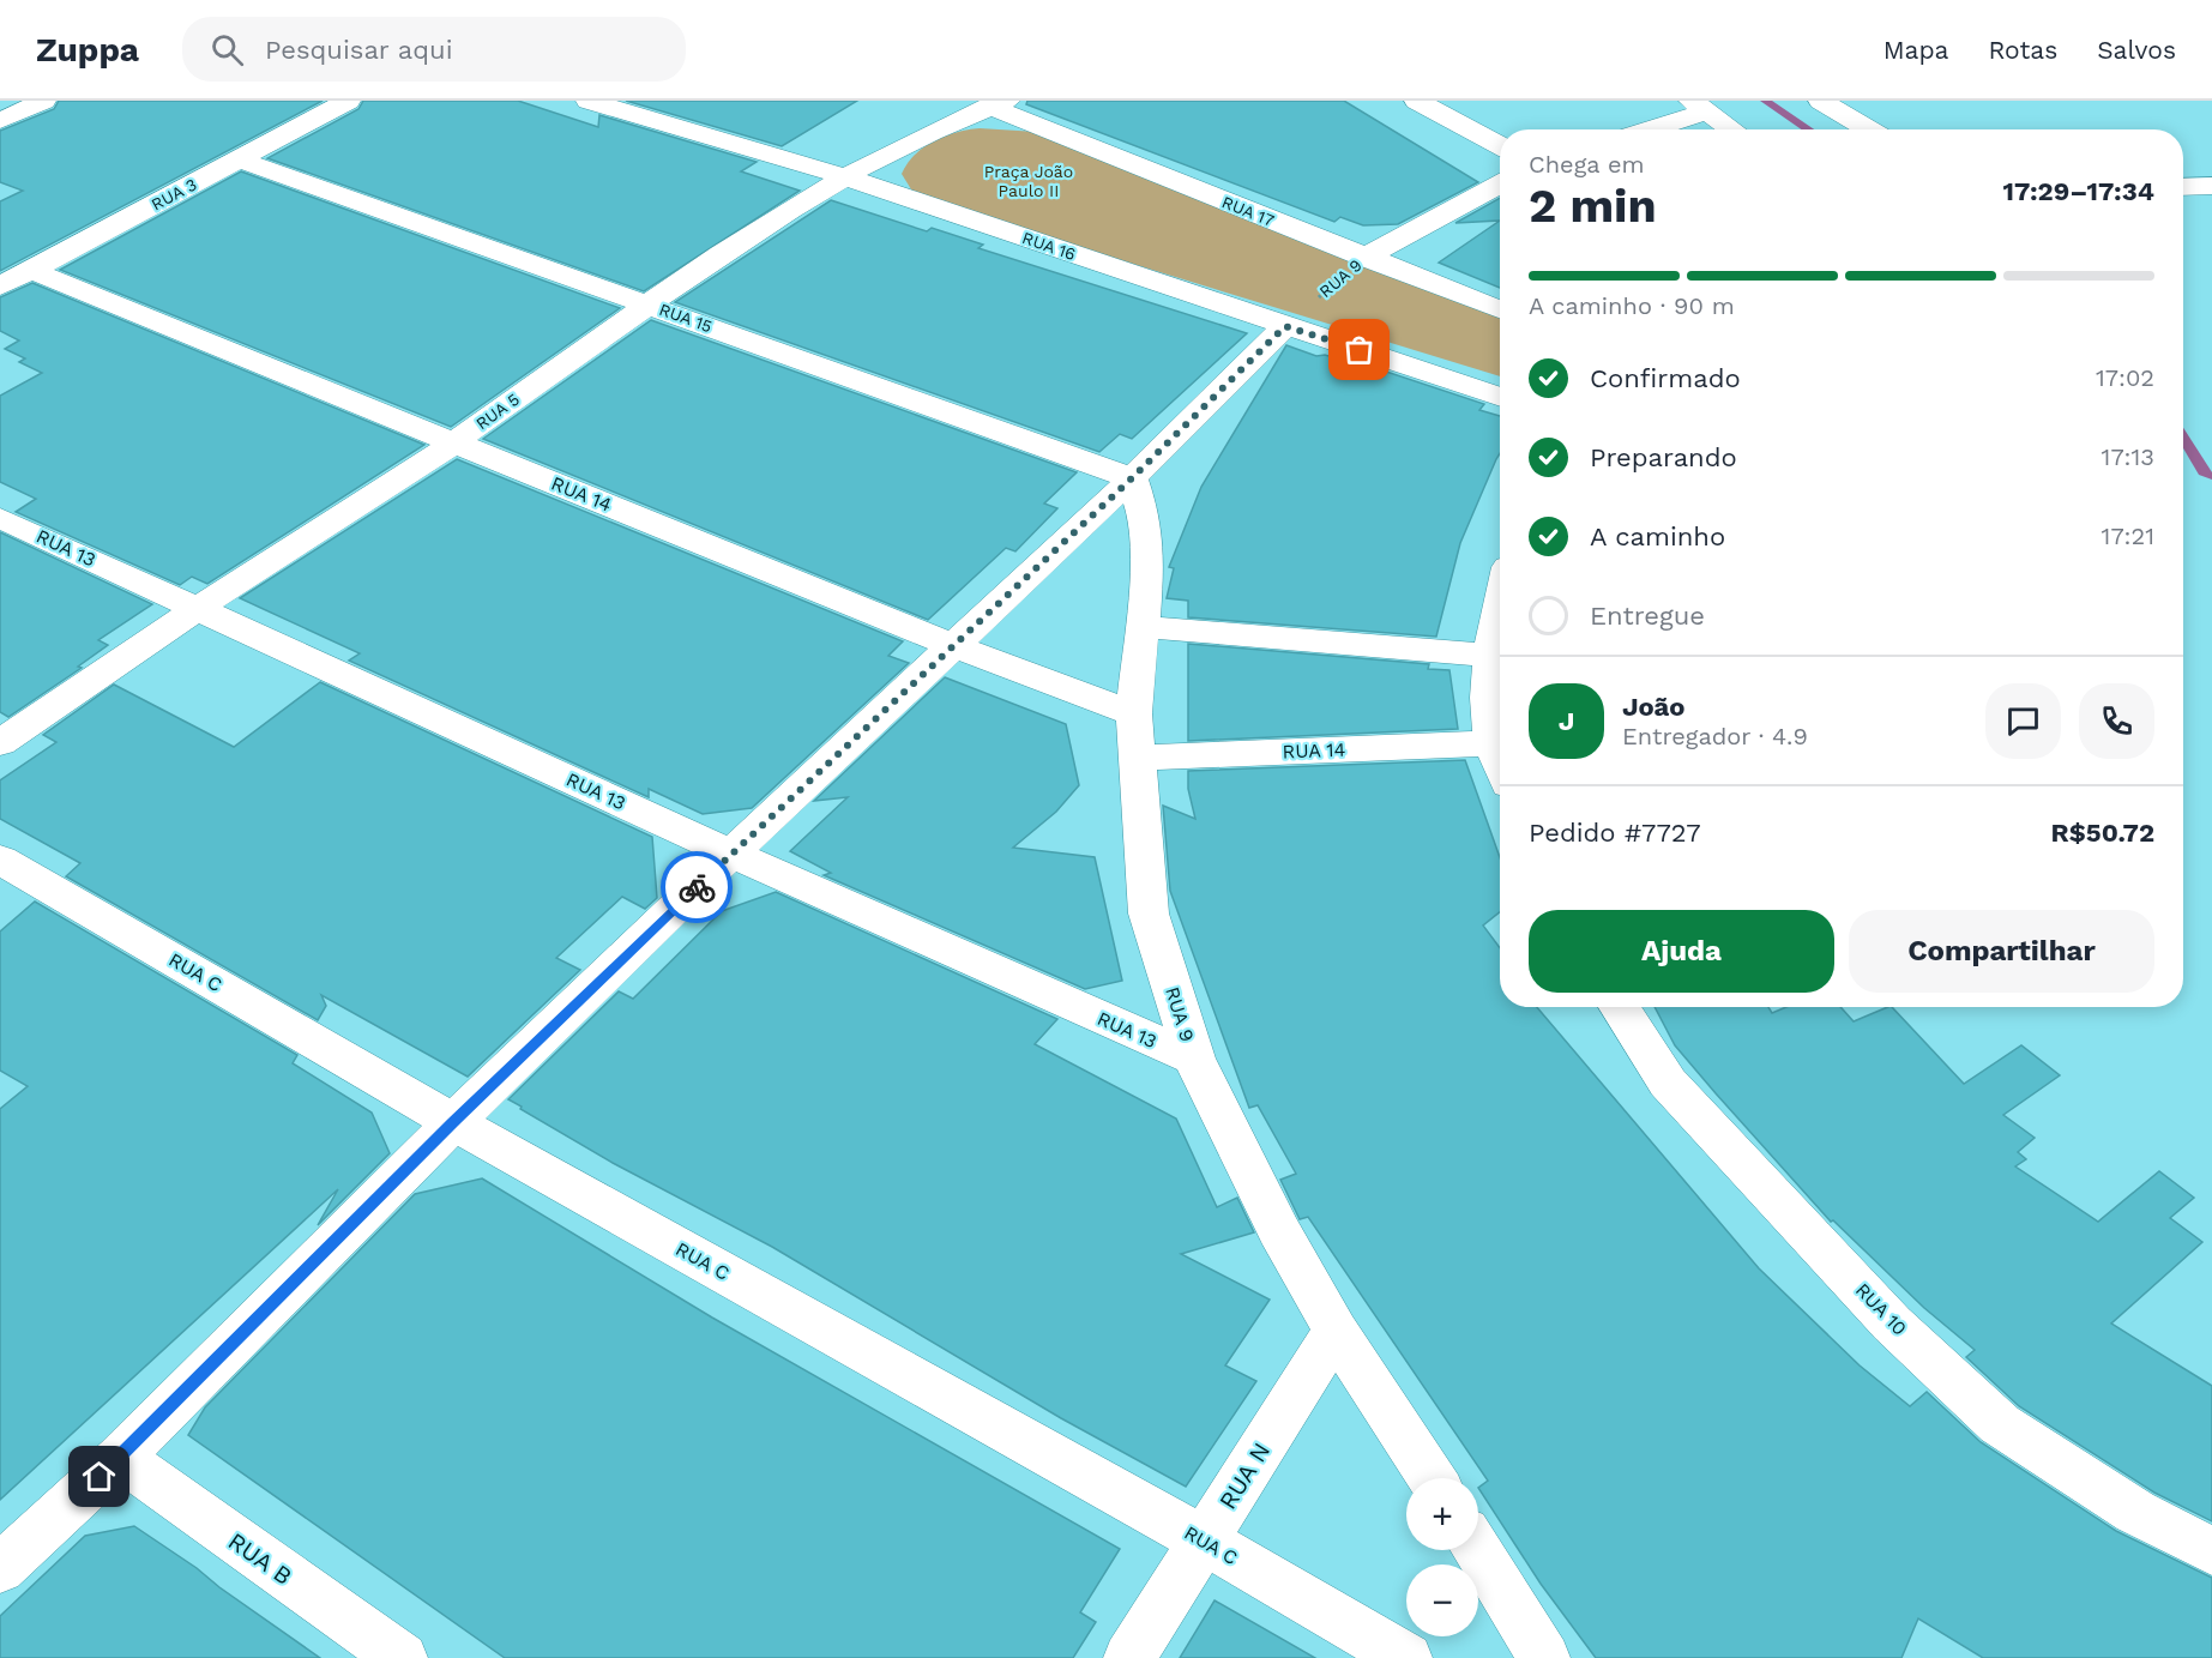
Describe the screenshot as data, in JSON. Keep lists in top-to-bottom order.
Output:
{
  "streets": {
    "street": [
      "RUA 3",
      "RUA 17",
      "RUA 16",
      "RUA 9",
      "RUA 15",
      "RUA 5",
      "RUA 14",
      "RUA 13",
      "RUA C",
      "RUA 10",
      "RUA N",
      "RUA B"
    ]
  },
  "crossings": [
    ["RUA 3", "RUA 15"],
    ["RUA 3", "RUA 14"],
    ["RUA 17", "RUA 9"],
    ["RUA 17", "RUA 5"],
    ["RUA 16", "RUA 9"],
    ["RUA 16", "RUA 5"],
    ["RUA 9", "RUA 15"],
    ["RUA 9", "RUA 14"],
    ["RUA 9", "RUA 13"],
    ["RUA 9", "RUA N"],
    ["RUA 15", "RUA 5"],
    ["RUA 5", "RUA 14"],
    ["RUA 5", "RUA 13"],
    ["RUA C", "RUA N"]
  ],
  "parks": ["Praça João Paulo II"],
  "page": {
    "header": "Zuppa",
    "search": "Pesquisar aqui",
    "nav": ["Mapa", "Rotas", "Salvos"],
    "heading": ["2 min", "Chega em", "17:29–17:34"],
    "panel": [
      "João",
      "Entregador · 4.9",
      "Pedido #7727",
      "R$50.72"
    ],
    "bar": "A caminho · 90 m",
    "list": [
      ["Confirmado", "17:02"],
      ["Preparando", "17:13"],
      ["A caminho", "17:21"],
      "Entregue"
    ],
    "round": "J",
    "buttons": ["Ajuda", "Compartilhar"],
    "map_buttons": ["+", "−"]
  }
}
